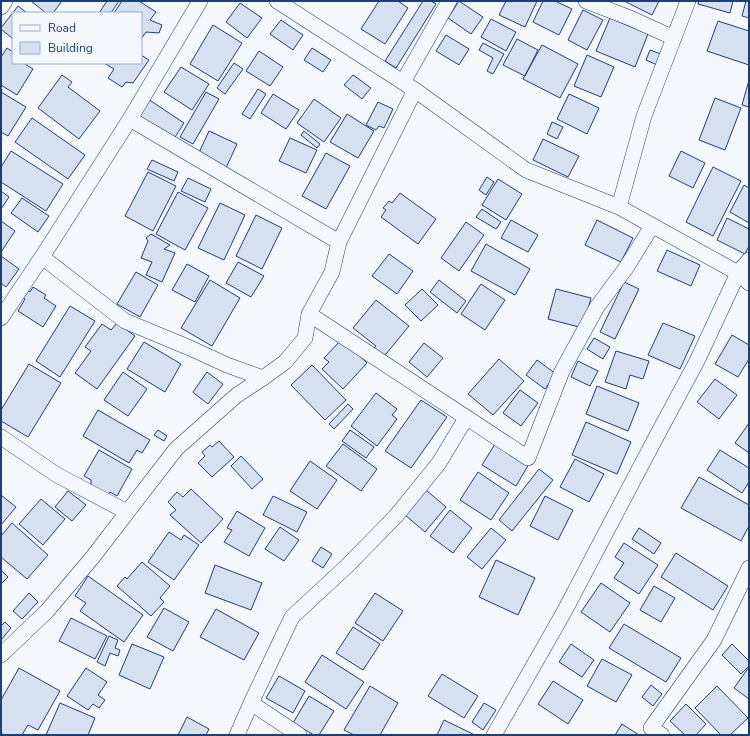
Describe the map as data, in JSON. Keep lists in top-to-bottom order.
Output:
{
  "legend": ["Road", "Building"]
}
